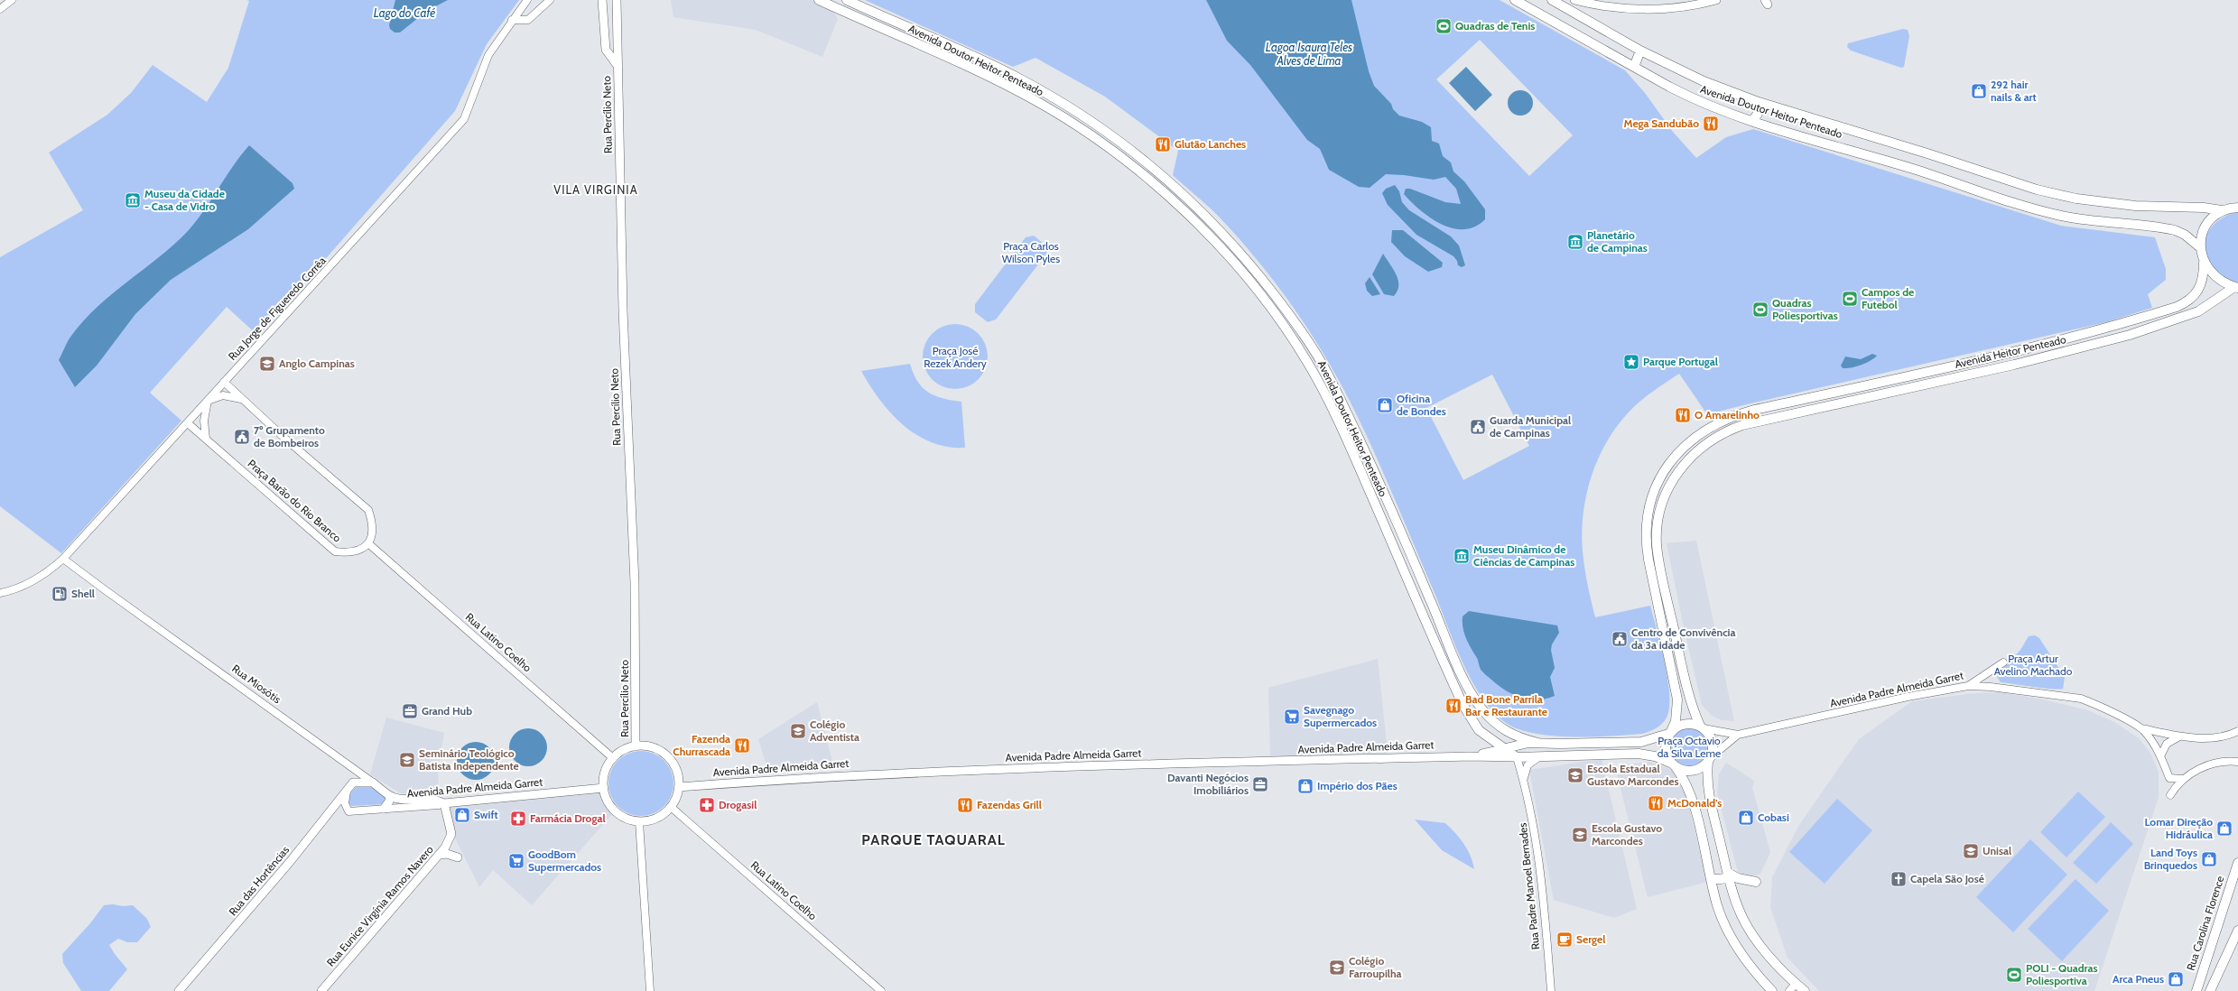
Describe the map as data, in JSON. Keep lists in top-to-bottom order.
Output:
{
  "streets": {
    "main road": [
      "Avenida Doutor Heitor Penteado",
      "Rua Percílio Neto",
      "Avenida Heitor Penteado",
      "Rua Miosótis",
      "Avenida Padre Almeida Garret",
      "Rua das Hortências",
      "Rua Eunice Virgínia Ramos Navero",
      "Rua Carolina Florence"
    ],
    "street": [
      "Rua Jorge de Figueredo Corrêa",
      "Praça Barão do Rio Branco",
      "Rua Latino Coelho",
      "Rua Padre Manoel Bernades"
    ]
  },
  "crossings": [
    ["Avenida Doutor Heitor Penteado", "Rua Padre Manoel Bernades"],
    ["Rua Percílio Neto", "Rua Latino Coelho"],
    ["Rua Percílio Neto", "Avenida Padre Almeida Garret"],
    ["Rua Jorge de Figueredo Corrêa", "Praça Barão do Rio Branco"],
    ["Rua Jorge de Figueredo Corrêa", "Rua Miosótis"],
    ["Avenida Heitor Penteado", "Avenida Padre Almeida Garret"],
    ["Praça Barão do Rio Branco", "Rua Latino Coelho"],
    ["Rua Latino Coelho", "Avenida Padre Almeida Garret"],
    ["Avenida Padre Almeida Garret", "Rua das Hortências"],
    ["Avenida Padre Almeida Garret", "Rua Eunice Virgínia Ramos Navero"]
  ],
  "districts": ["VILA VIRGINIA", "PARQUE TAQUARAL"],
  "water": ["Lago do Café", "Lagoa Isaura Teles Alves de Lima"],
  "parks": [
    "Praça Carlos Wilson Pyles",
    "Praça José Rezek Andery",
    "Praça Artur Avelino Machado",
    "Praça Octavio da Silva Leme"
  ],
  "places": {
    "sports": [
      "Quadras de Tenis",
      "Campos de Futebol",
      "Quadras Poliesportivas",
      "POLI - Quadras Poliesportiva"
    ],
    "shop": [
      "292 hair nails & art",
      "Oficina de Bondes",
      "Império dos Pães",
      "Swift",
      "Cobasi",
      "Lomar Direção Hidráulica",
      "Land Toys Brinquedos",
      "Arca Pneus"
    ],
    "restaurant": [
      "Mega Sandubão",
      "Glutão Lanches",
      "O Amarelinho",
      "Bad Bone Parrila Bar e Restaurante",
      "Fazenda Churrascada",
      "McDonald's",
      "Fazendas Grill"
    ],
    "museum": ["Museu da Cidade - Casa de Vidro", "Planetário de Campinas", "Museu Dinâmico de Ciências de Campinas"],
    "place": ["Parque Portugal"],
    "school or university": [
      "Anglo Campinas",
      "Colégio Adventista",
      "Seminário Teológico Batista Independente",
      "Escola Estadual Gustavo Marcondes",
      "Escola Gustavo Marcondes",
      "Unisal",
      "Colégio Farroupilha"
    ],
    "public building": ["Guarda Municipal de Campinas", "7º Grupamento de Bombeiros", "Centro de Convivência da 3a idade"],
    "fuel station": ["Shell"],
    "office": ["Grand Hub", "Davanti Negócios Imobiliários"],
    "supermarket": ["Savegnago Supermercados", "GoodBom Supermercados"],
    "pharmacy": ["Drogasil", "Farmácia Drogal"],
    "church": ["Capela São José"],
    "cafe": ["Sergel"]
  }
}
